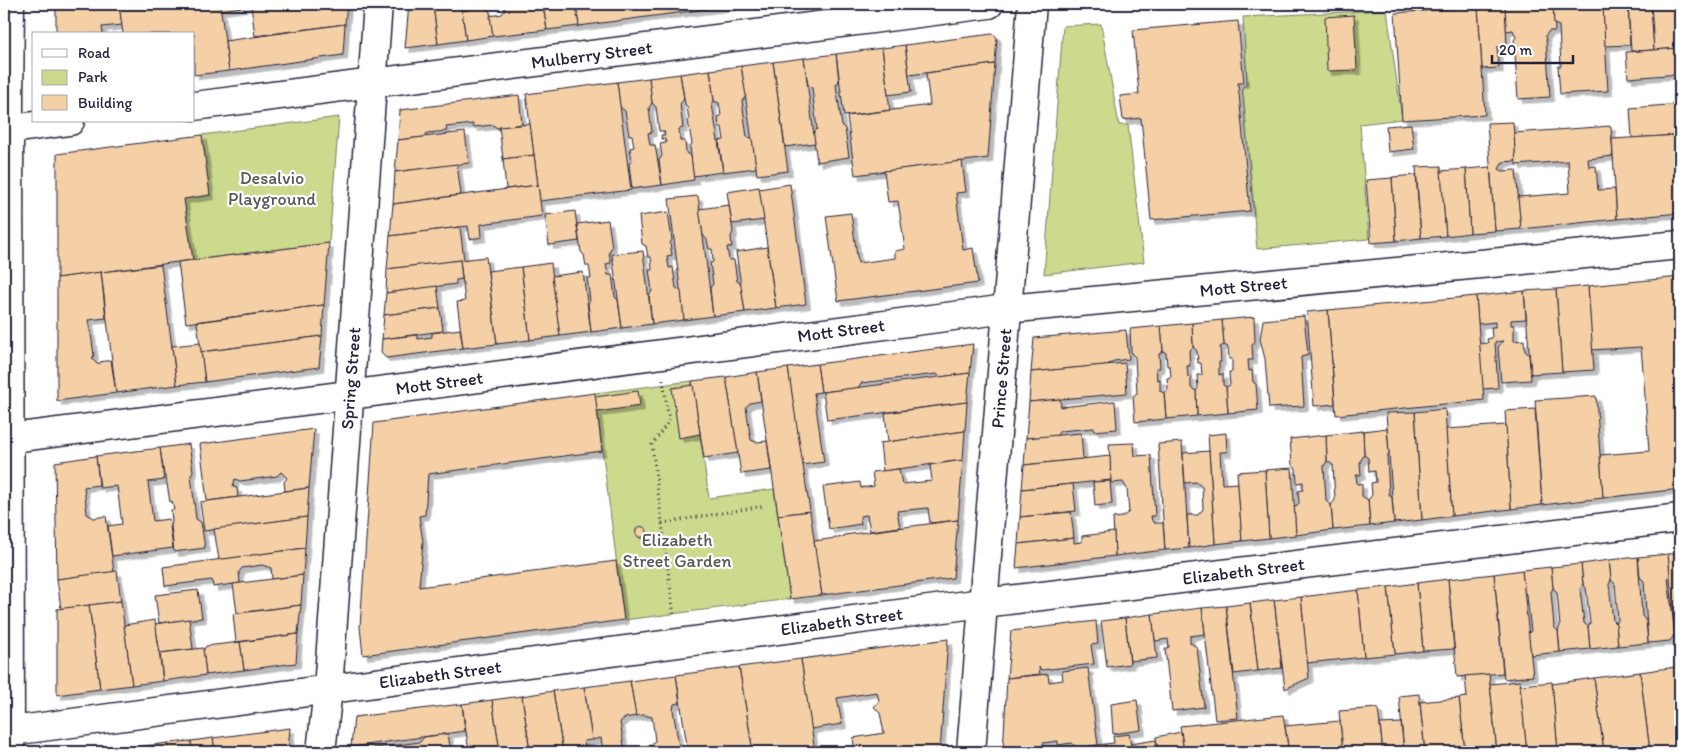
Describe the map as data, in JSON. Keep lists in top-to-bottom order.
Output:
{
  "streets": {
    "street": [
      "Mulberry Street",
      "Mott Street",
      "Spring Street",
      "Prince Street",
      "Elizabeth Street"
    ]
  },
  "crossings": [
    ["Mulberry Street", "Spring Street"],
    ["Mott Street", "Spring Street"],
    ["Mott Street", "Prince Street"],
    ["Spring Street", "Elizabeth Street"],
    ["Prince Street", "Elizabeth Street"]
  ],
  "parks": ["Desalvio Playground", "Elizabeth Street Garden"],
  "legend": ["Road", "Park", "Building"],
  "scale_bar": "20 m"
}
